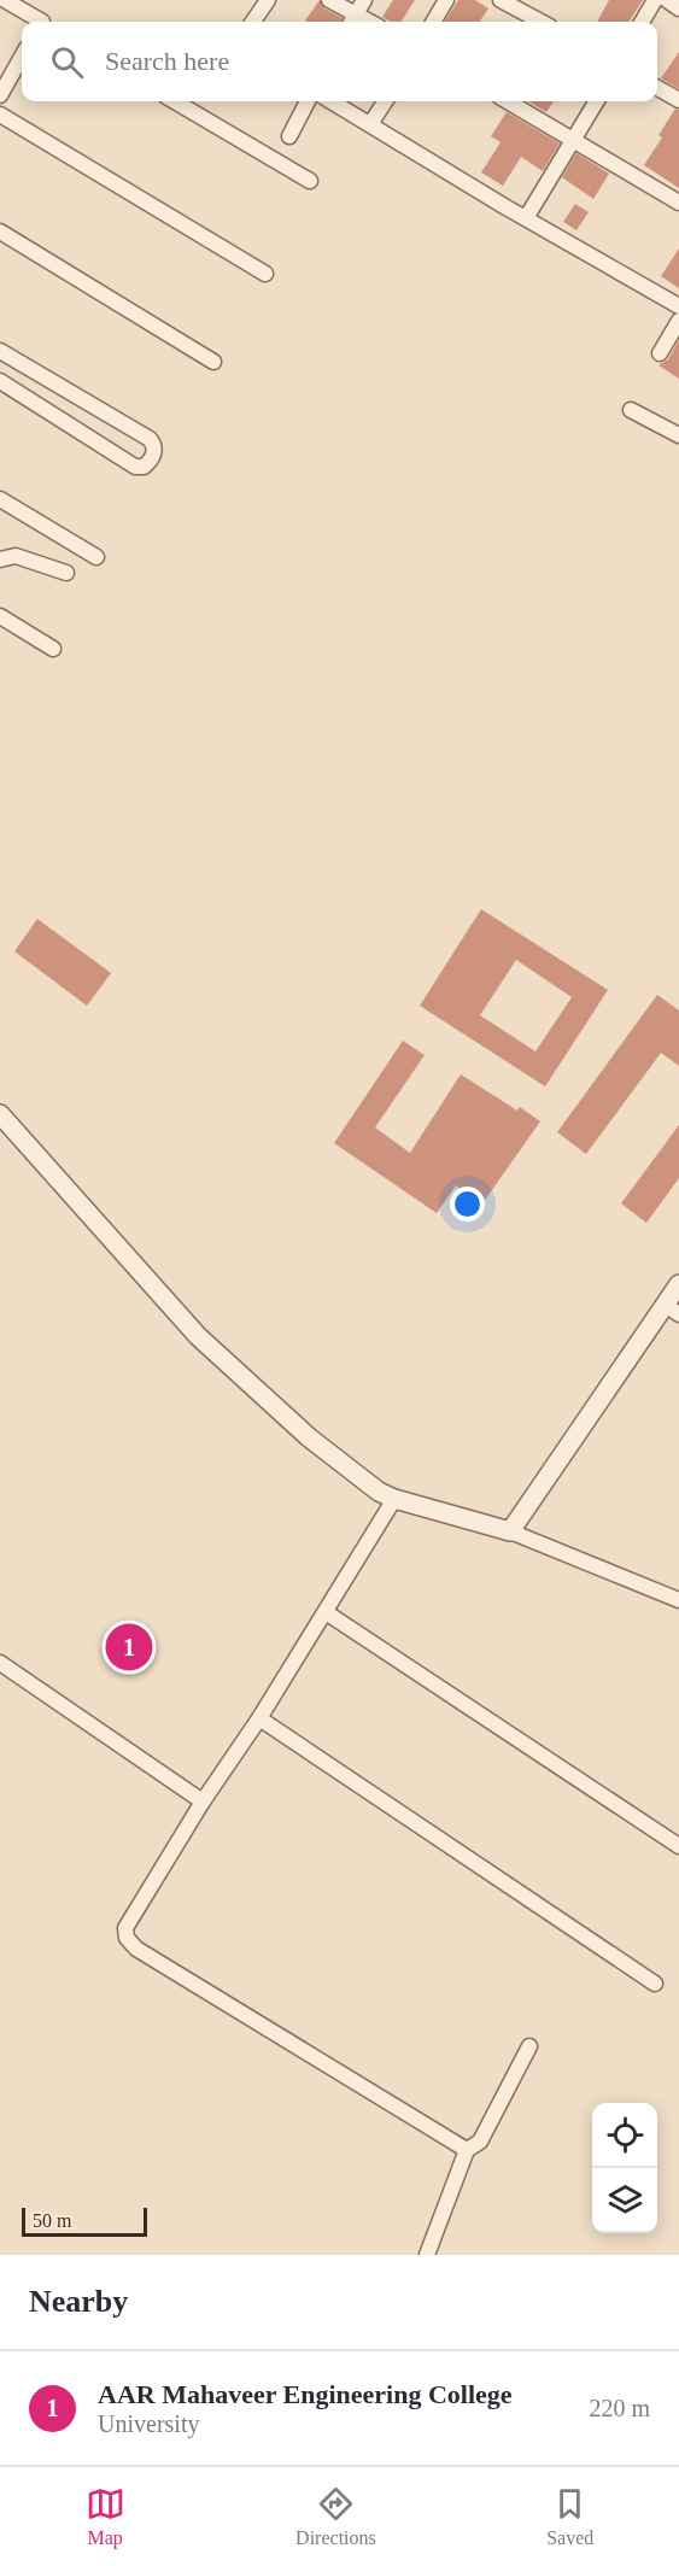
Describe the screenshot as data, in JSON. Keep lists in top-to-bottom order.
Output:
{
  "scale_bar": "50 m",
  "page": {
    "search": "Search here",
    "pins": "1",
    "scale": "50 m",
    "heading": "Nearby",
    "list": [
      {
        "mark": "1",
        "name": "AAR Mahaveer Engineering College",
        "note": "University",
        "value": "220 m"
      }
    ],
    "nav": ["Map", "Directions", "Saved"]
  }
}
